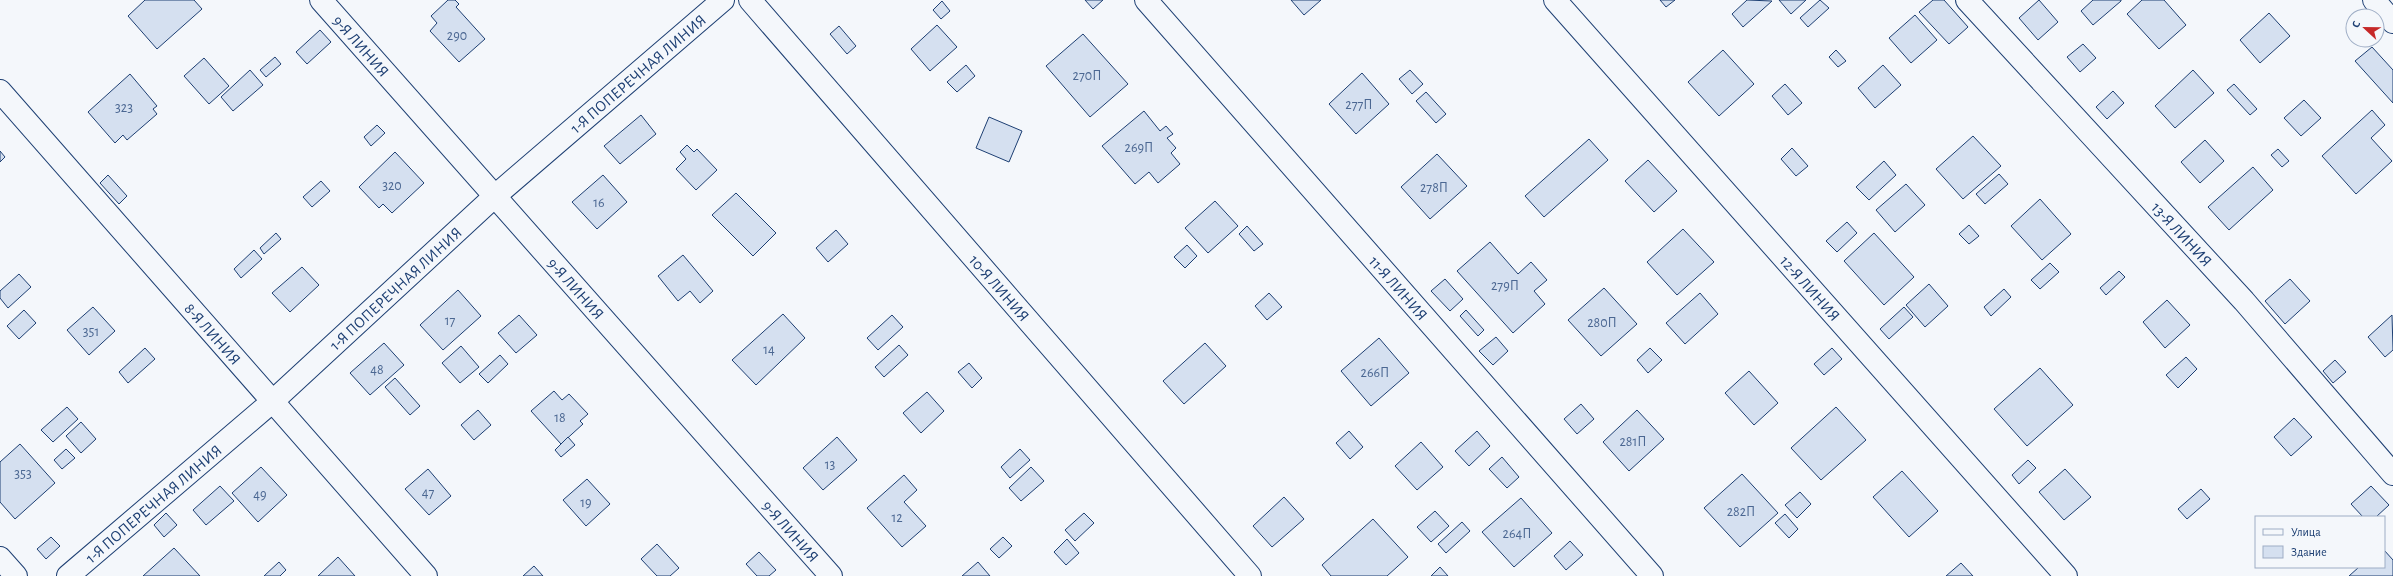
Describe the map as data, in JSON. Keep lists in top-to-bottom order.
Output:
{
  "streets": {
    "street": [
      "9-Я ЛИНИЯ",
      "1-Я ПОПЕРЕЧНАЯ ЛИНИЯ",
      "13-Я ЛИНИЯ",
      "12-Я ЛИНИЯ",
      "11-Я ЛИНИЯ",
      "10-Я ЛИНИЯ",
      "8-Я ЛИНИЯ"
    ]
  },
  "crossings": [
    ["9-Я ЛИНИЯ", "1-Я ПОПЕРЕЧНАЯ ЛИНИЯ"],
    ["1-Я ПОПЕРЕЧНАЯ ЛИНИЯ", "8-Я ЛИНИЯ"]
  ],
  "house_numbers": [
    "290",
    "270П",
    "277П",
    "323",
    "269П",
    "320",
    "278П",
    "16",
    "279П",
    "17",
    "280П",
    "351",
    "14",
    "48",
    "266П",
    "18",
    "281П",
    "13",
    "353",
    "47",
    "49",
    "19",
    "282П",
    "12",
    "264П"
  ],
  "legend": ["Улица", "Здание"],
  "north": "left"
}
